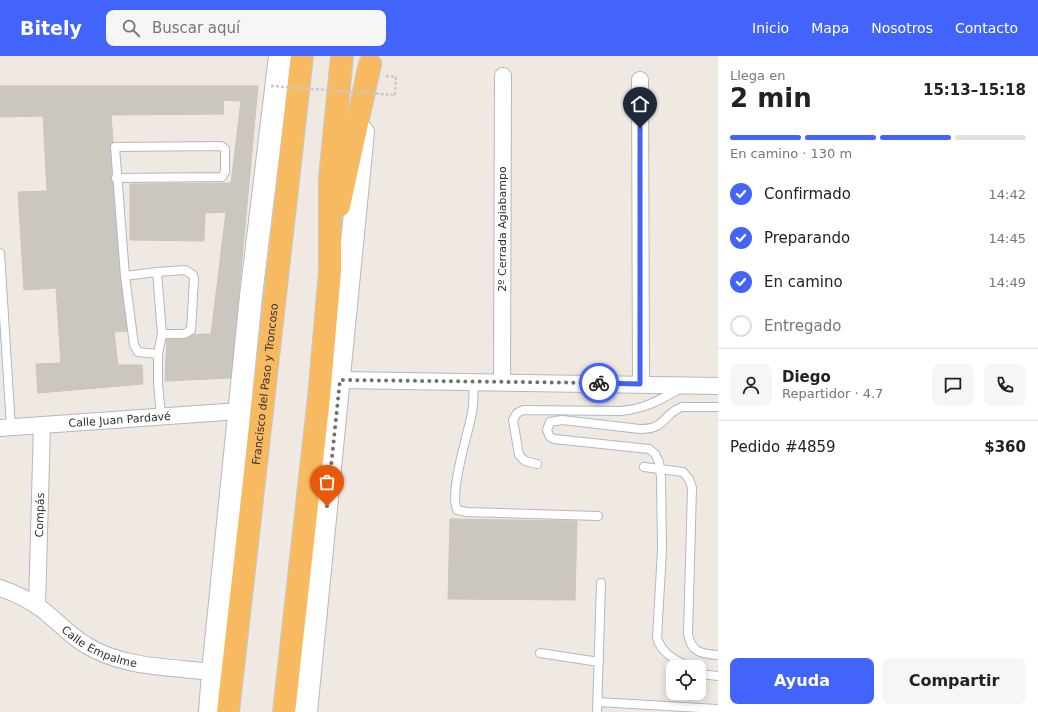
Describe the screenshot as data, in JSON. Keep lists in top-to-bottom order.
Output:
{
  "streets": {
    "highway": ["Francisco del Paso y Troncoso"],
    "street": [
      "2º Cerrada Agiabampo",
      "Calle Juan Pardavé",
      "Compás",
      "Calle Empalme"
    ]
  },
  "crossings": [
    ["Francisco del Paso y Troncoso", "Calle Juan Pardavé"],
    ["Francisco del Paso y Troncoso", "Calle Empalme"],
    ["Calle Juan Pardavé", "Compás"],
    ["Compás", "Calle Empalme"]
  ],
  "page": {
    "header": "Bitely",
    "search": "Buscar aquí",
    "nav": [
      "Inicio",
      "Mapa",
      "Nosotros",
      "Contacto"
    ],
    "heading": ["2 min", "Llega en", "15:13–15:18"],
    "panel": [
      "Diego",
      "Repartidor · 4.7",
      "Pedido #4859",
      "$360"
    ],
    "bar": "En camino · 130 m",
    "list": [
      ["Confirmado", "14:42"],
      ["Preparando", "14:45"],
      ["En camino", "14:49"],
      "Entregado"
    ],
    "buttons": ["Ayuda", "Compartir"]
  }
}
